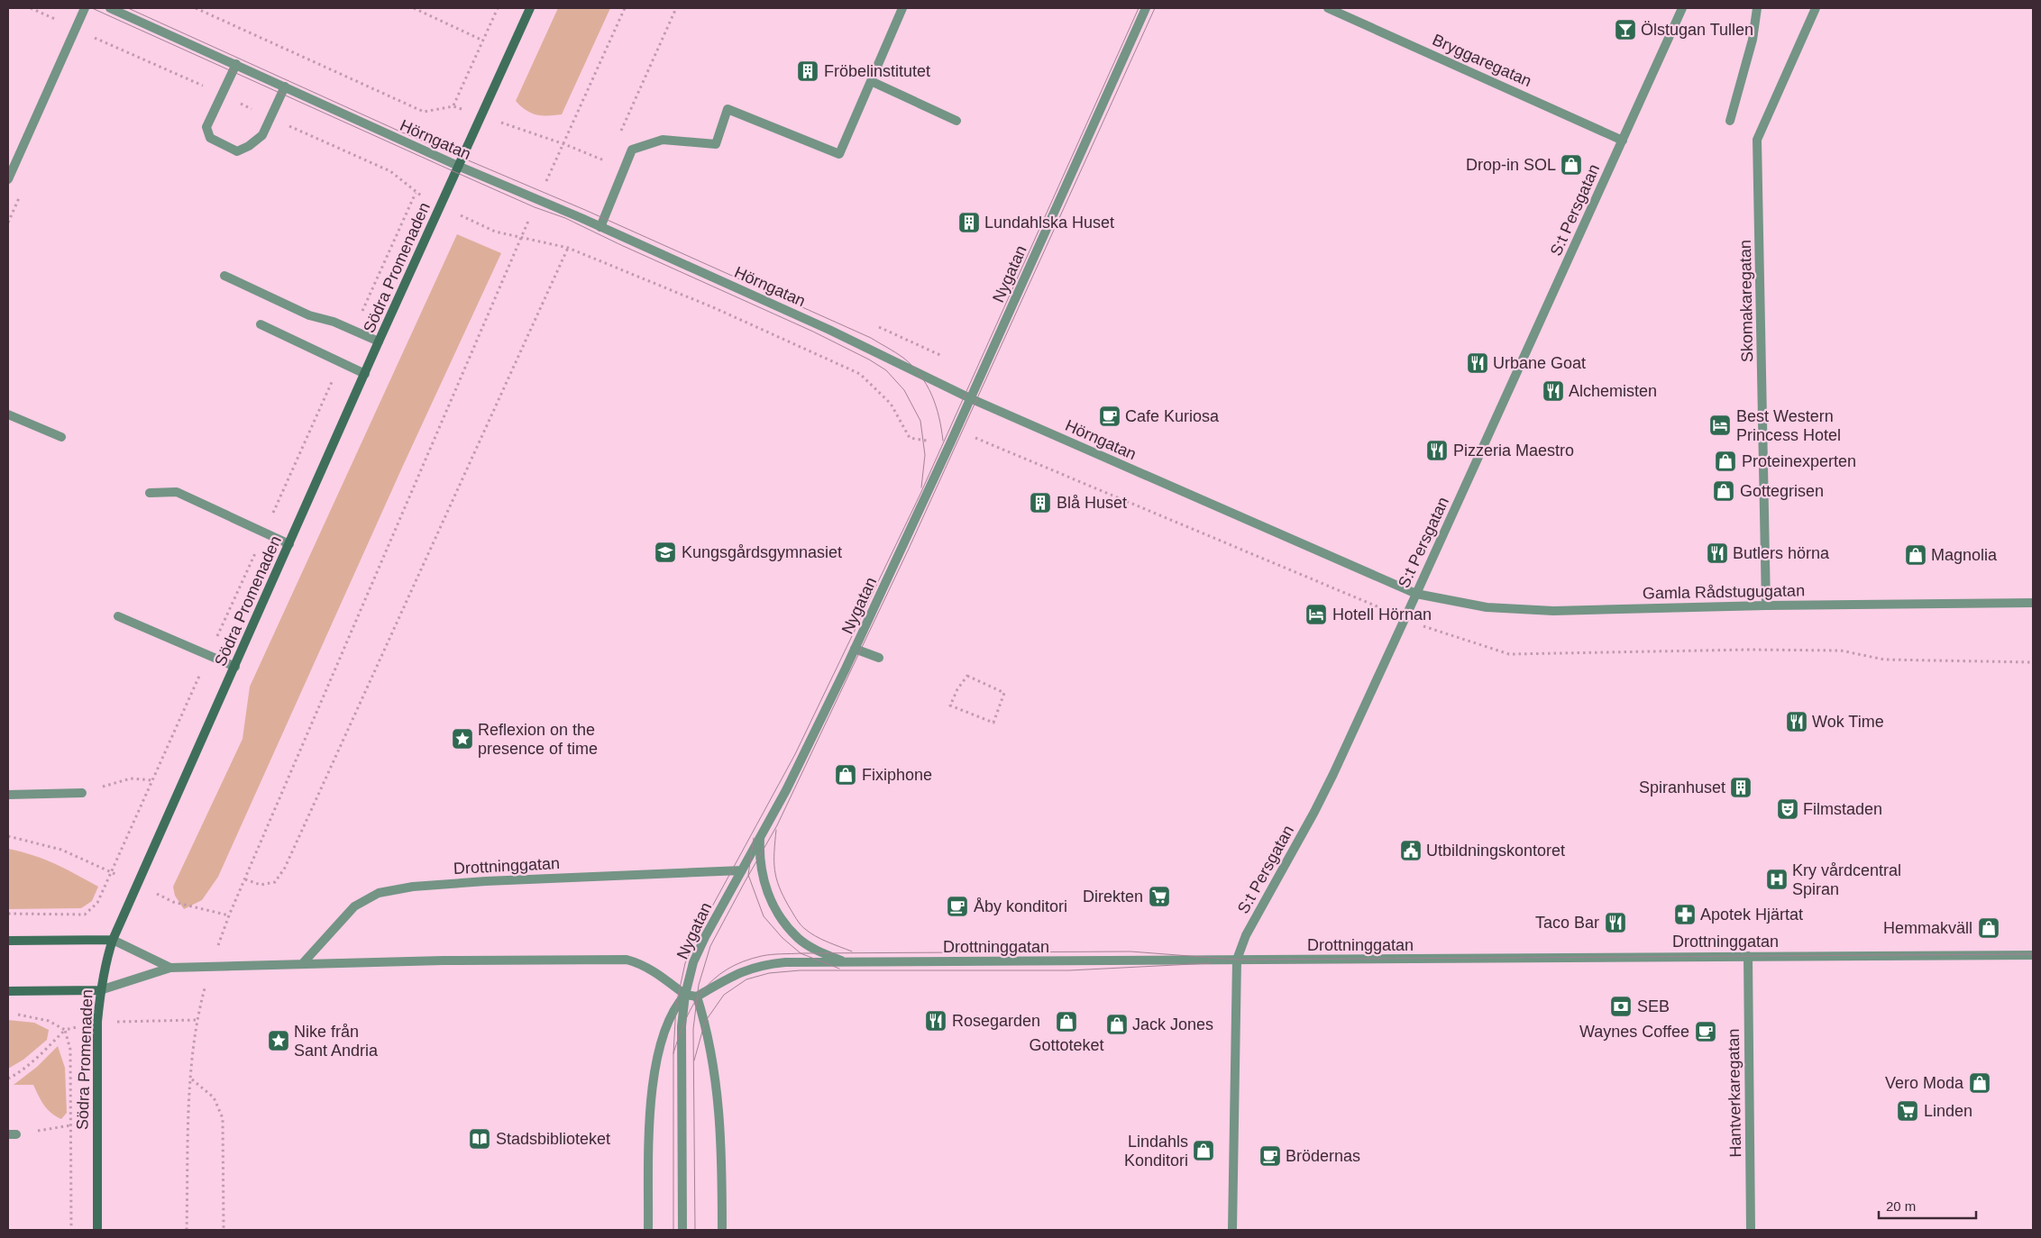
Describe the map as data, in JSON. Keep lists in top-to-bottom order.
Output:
{
  "streets": {
    "main road": ["Södra Promenaden"],
    "street": [
      "Bryggaregatan",
      "Hörngatan",
      "S:t Persgatan",
      "Nygatan",
      "Skomakaregatan",
      "Gamla Rådstugugatan",
      "Drottninggatan",
      "Hantverkaregatan"
    ]
  },
  "crossings": [
    ["Bryggaregatan", "S:t Persgatan"],
    ["Hörngatan", "S:t Persgatan"],
    ["Hörngatan", "Södra Promenaden"],
    ["Hörngatan", "Nygatan"],
    ["Hörngatan", "Gamla Rådstugugatan"],
    ["S:t Persgatan", "Gamla Rådstugugatan"],
    ["S:t Persgatan", "Drottninggatan"],
    ["Nygatan", "Drottninggatan"],
    ["Skomakaregatan", "Gamla Rådstugugatan"],
    ["Drottninggatan", "Hantverkaregatan"]
  ],
  "places": {
    "bar": ["Ölstugan Tullen"],
    "building": [
      "Fröbelinstitutet",
      "Lundahlska Huset",
      "Blå Huset",
      "Spiranhuset"
    ],
    "shop": [
      "Drop-in SOL",
      "Proteinexperten",
      "Gottegrisen",
      "Magnolia",
      "Fixiphone",
      "Hemmakväll",
      "Gottoteket",
      "Jack Jones",
      "Vero Moda",
      "Lindahls Konditori"
    ],
    "restaurant": [
      "Urbane Goat",
      "Alchemisten",
      "Pizzeria Maestro",
      "Butlers hörna",
      "Wok Time",
      "Taco Bar",
      "Rosegarden"
    ],
    "cafe": [
      "Cafe Kuriosa",
      "Åby konditori",
      "Waynes Coffee",
      "Brödernas"
    ],
    "hotel": ["Best Western Princess Hotel", "Hotell Hörnan"],
    "school or university": ["Kungsgårdsgymnasiet"],
    "place": ["Reflexion on the presence of time", "Nike från Sant Andria"],
    "theatre": ["Filmstaden"],
    "public building": ["Utbildningskontoret"],
    "hospital": ["Kry vårdcentral Spiran"],
    "supermarket": ["Direkten", "Linden"],
    "pharmacy": ["Apotek Hjärtat"],
    "bank": ["SEB"],
    "library": ["Stadsbiblioteket"]
  },
  "scale_bar": "20 m"
}
